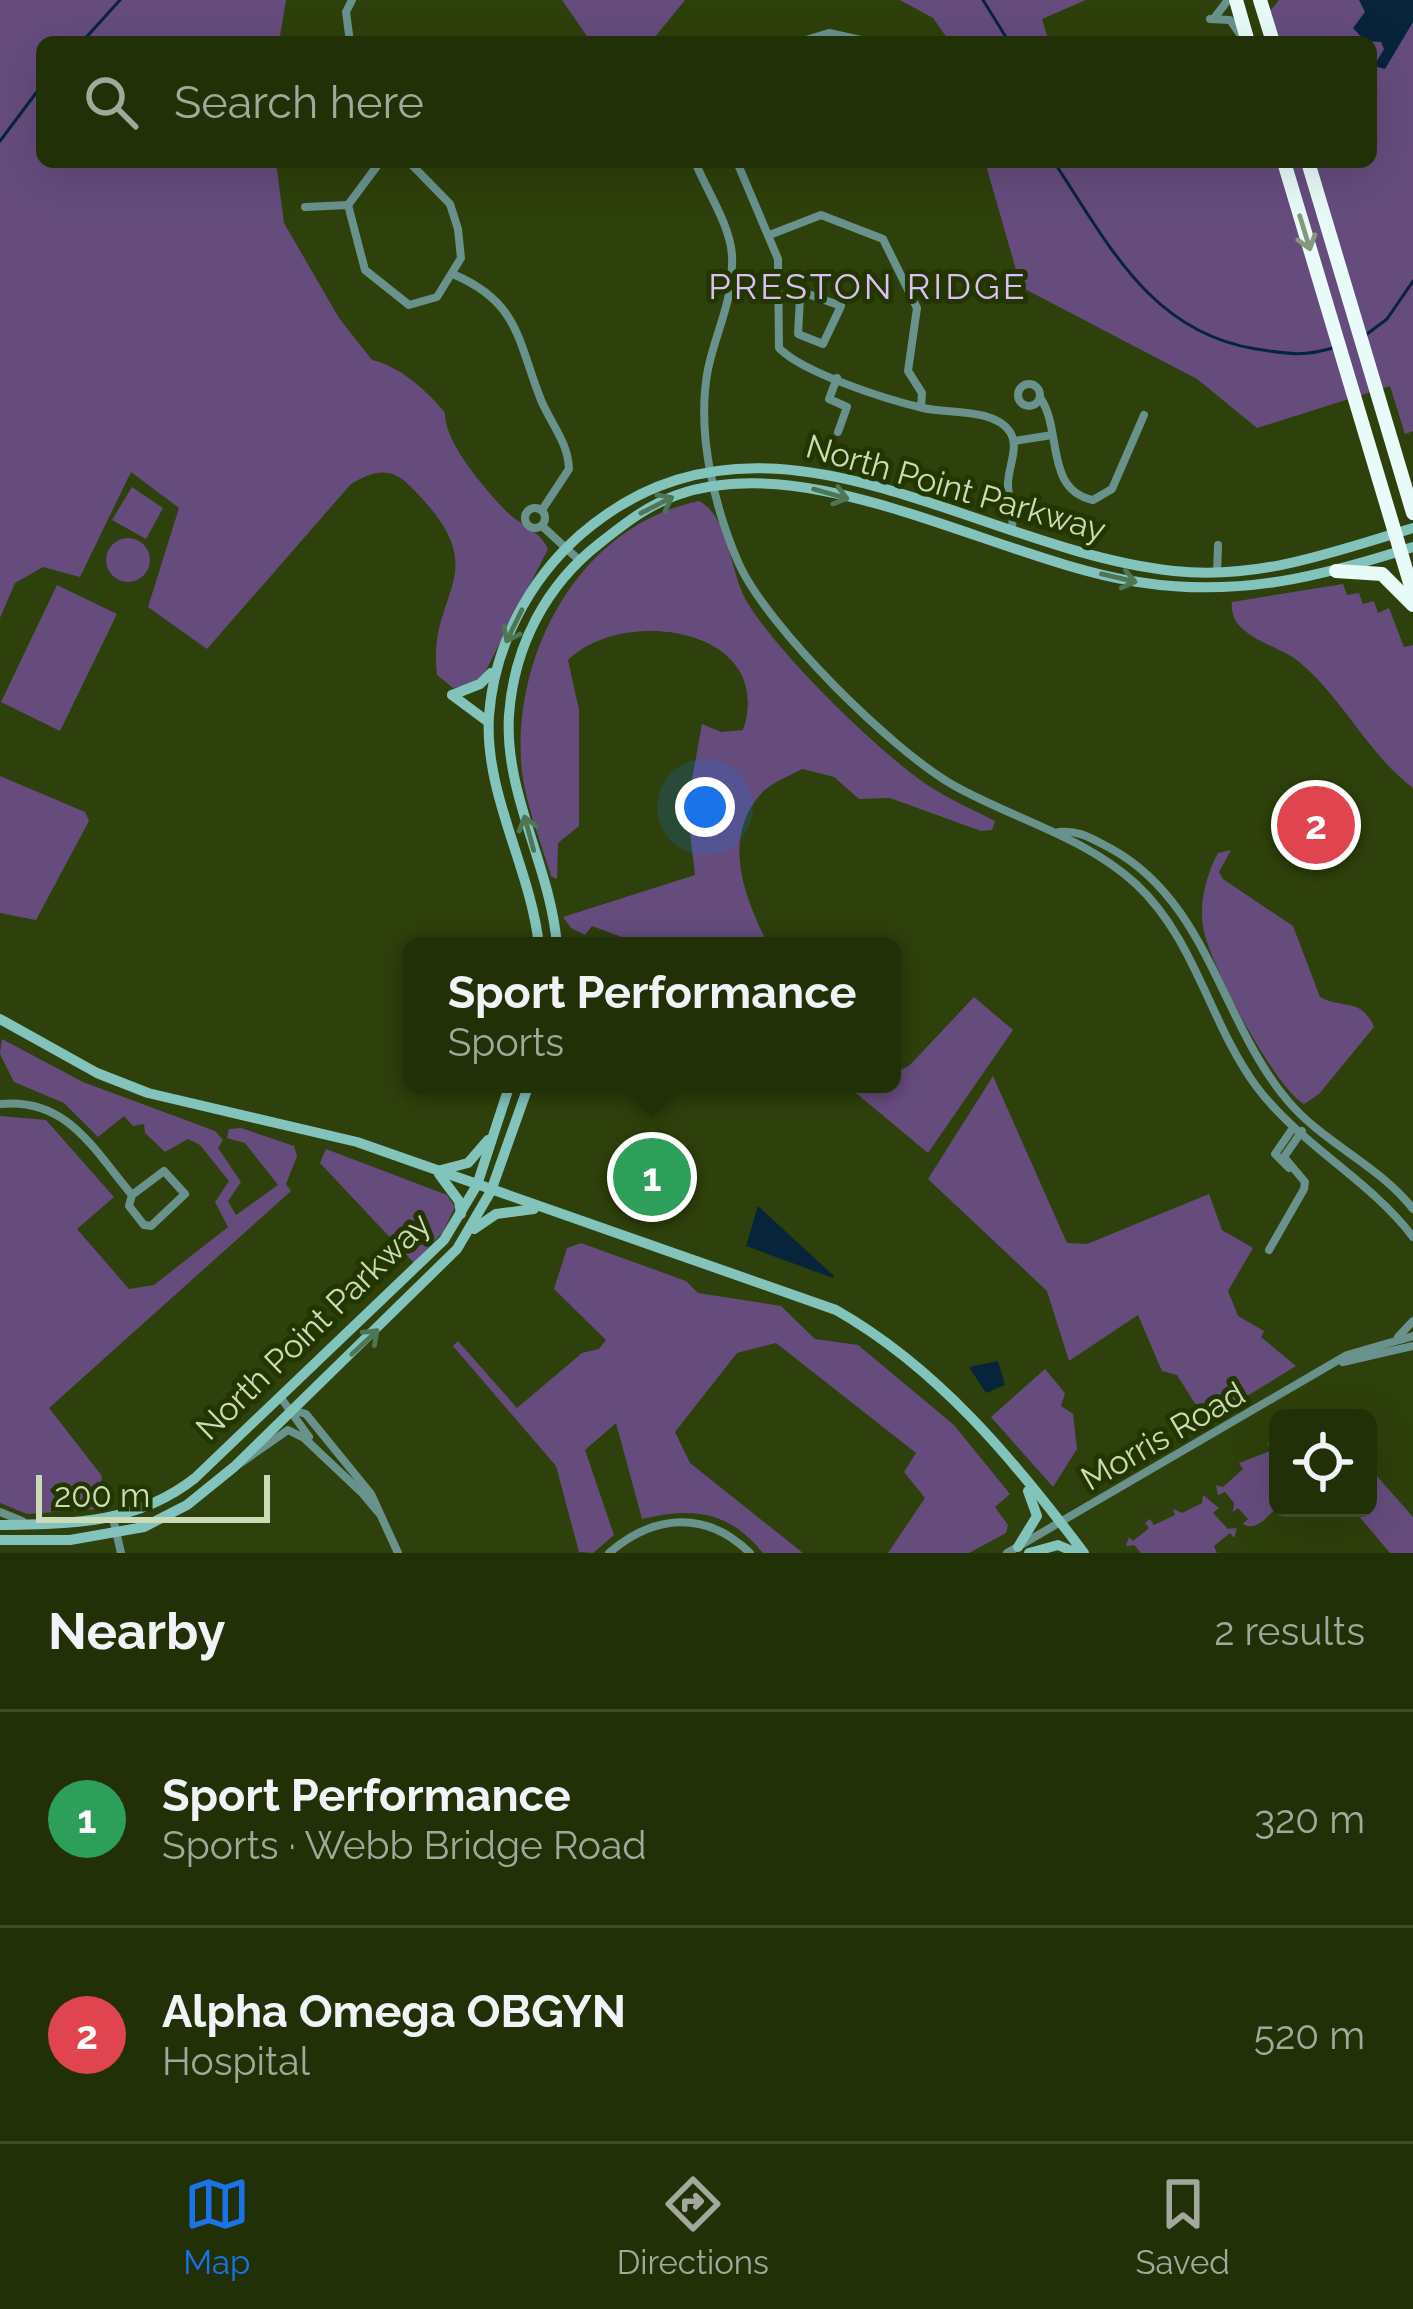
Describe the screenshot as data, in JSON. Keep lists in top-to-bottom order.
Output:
{
  "streets": {
    "street": ["North Point Parkway", "Morris Road"]
  },
  "districts": ["PRESTON RIDGE"],
  "scale_bar": "200 m",
  "page": {
    "search": "Search here",
    "pins": ["2", "1"],
    "popup": ["Sport Performance", "Sports"],
    "scale": "200 m",
    "heading": ["Nearby", "2 results"],
    "list": [
      {
        "mark": "1",
        "name": "Sport Performance",
        "note": "Sports · Webb Bridge Road",
        "value": "320 m"
      },
      {
        "mark": "2",
        "name": "Alpha Omega OBGYN",
        "note": "Hospital",
        "value": "520 m"
      }
    ],
    "nav": ["Map", "Directions", "Saved"]
  }
}
